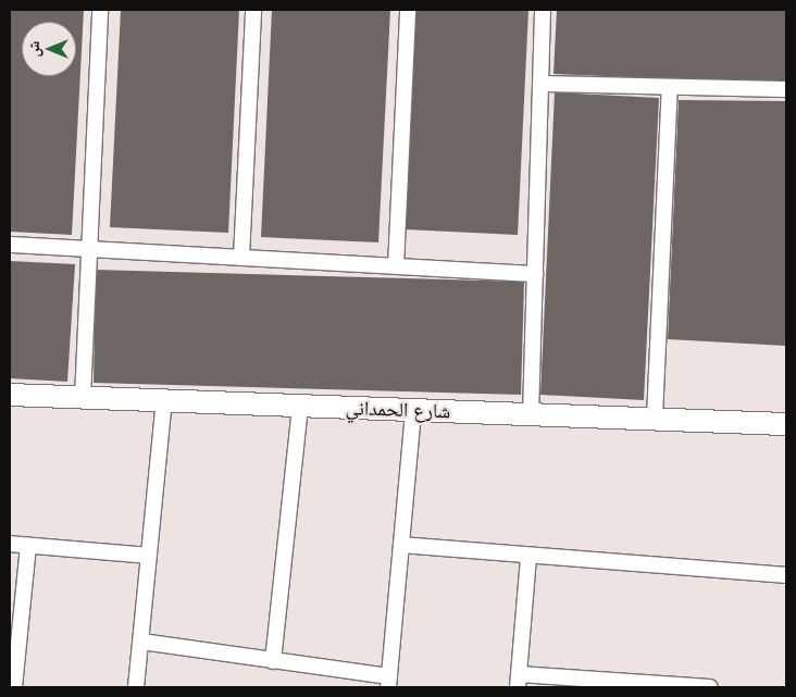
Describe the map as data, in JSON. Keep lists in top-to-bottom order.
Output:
{
  "streets": {
    "street": ["شارع الحمداني"]
  },
  "north": "left"
}
